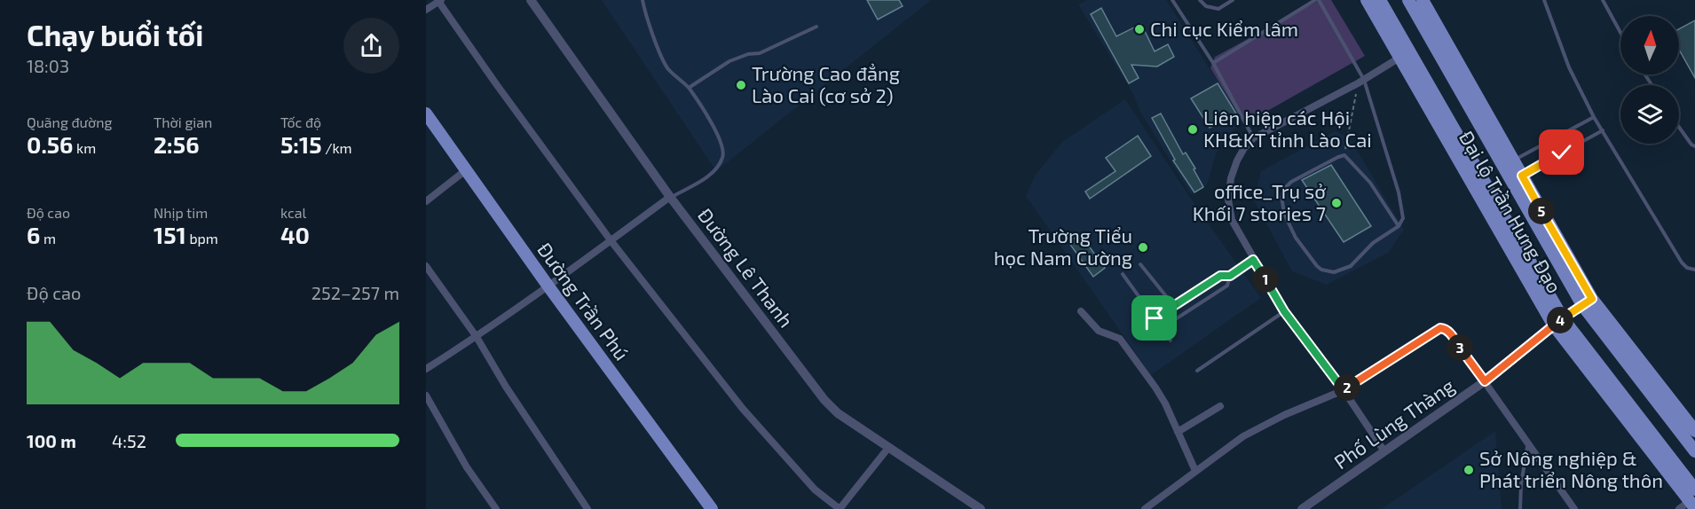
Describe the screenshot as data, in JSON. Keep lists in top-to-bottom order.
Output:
{
  "streets": {
    "main road": ["Đại lộ Trần Hưng Đạo", "Đường Trần Phú"],
    "street": ["Đường Lê Thanh", "Phố Lùng Thàng"]
  },
  "crossings": [
    ["Đại lộ Trần Hưng Đạo", "Phố Lùng Thàng"]
  ],
  "places": [
    "Chi cục Kiểm lâm",
    "Trường Cao đẳng Lào Cai (cơ sở 2)",
    "Liên hiệp các Hội KH&KT tỉnh Lào Cai",
    "office_Trụ sở Khối 7 stories 7",
    "Trường Tiểu học Nam Cường",
    "Sở Nông nghiệp & Phát triển Nông thôn"
  ],
  "north": "top",
  "page": {
    "heading": ["Chạy buổi tối", "18:03"],
    "stats": [
      ["Quãng đường", "0.56 km"],
      ["Thời gian", "2:56"],
      ["Tốc độ", "5:15 /km"],
      ["Độ cao", "6 m"],
      ["Nhịp tim", "151 bpm"],
      ["kcal", "40"]
    ],
    "pins": [
      "5",
      "1",
      "4",
      "3",
      "2"
    ],
    "chart": ["Độ cao", "252–257 m"],
    "list": [
      {
        "name": "100 m",
        "note": "4:52"
      }
    ]
  }
}
